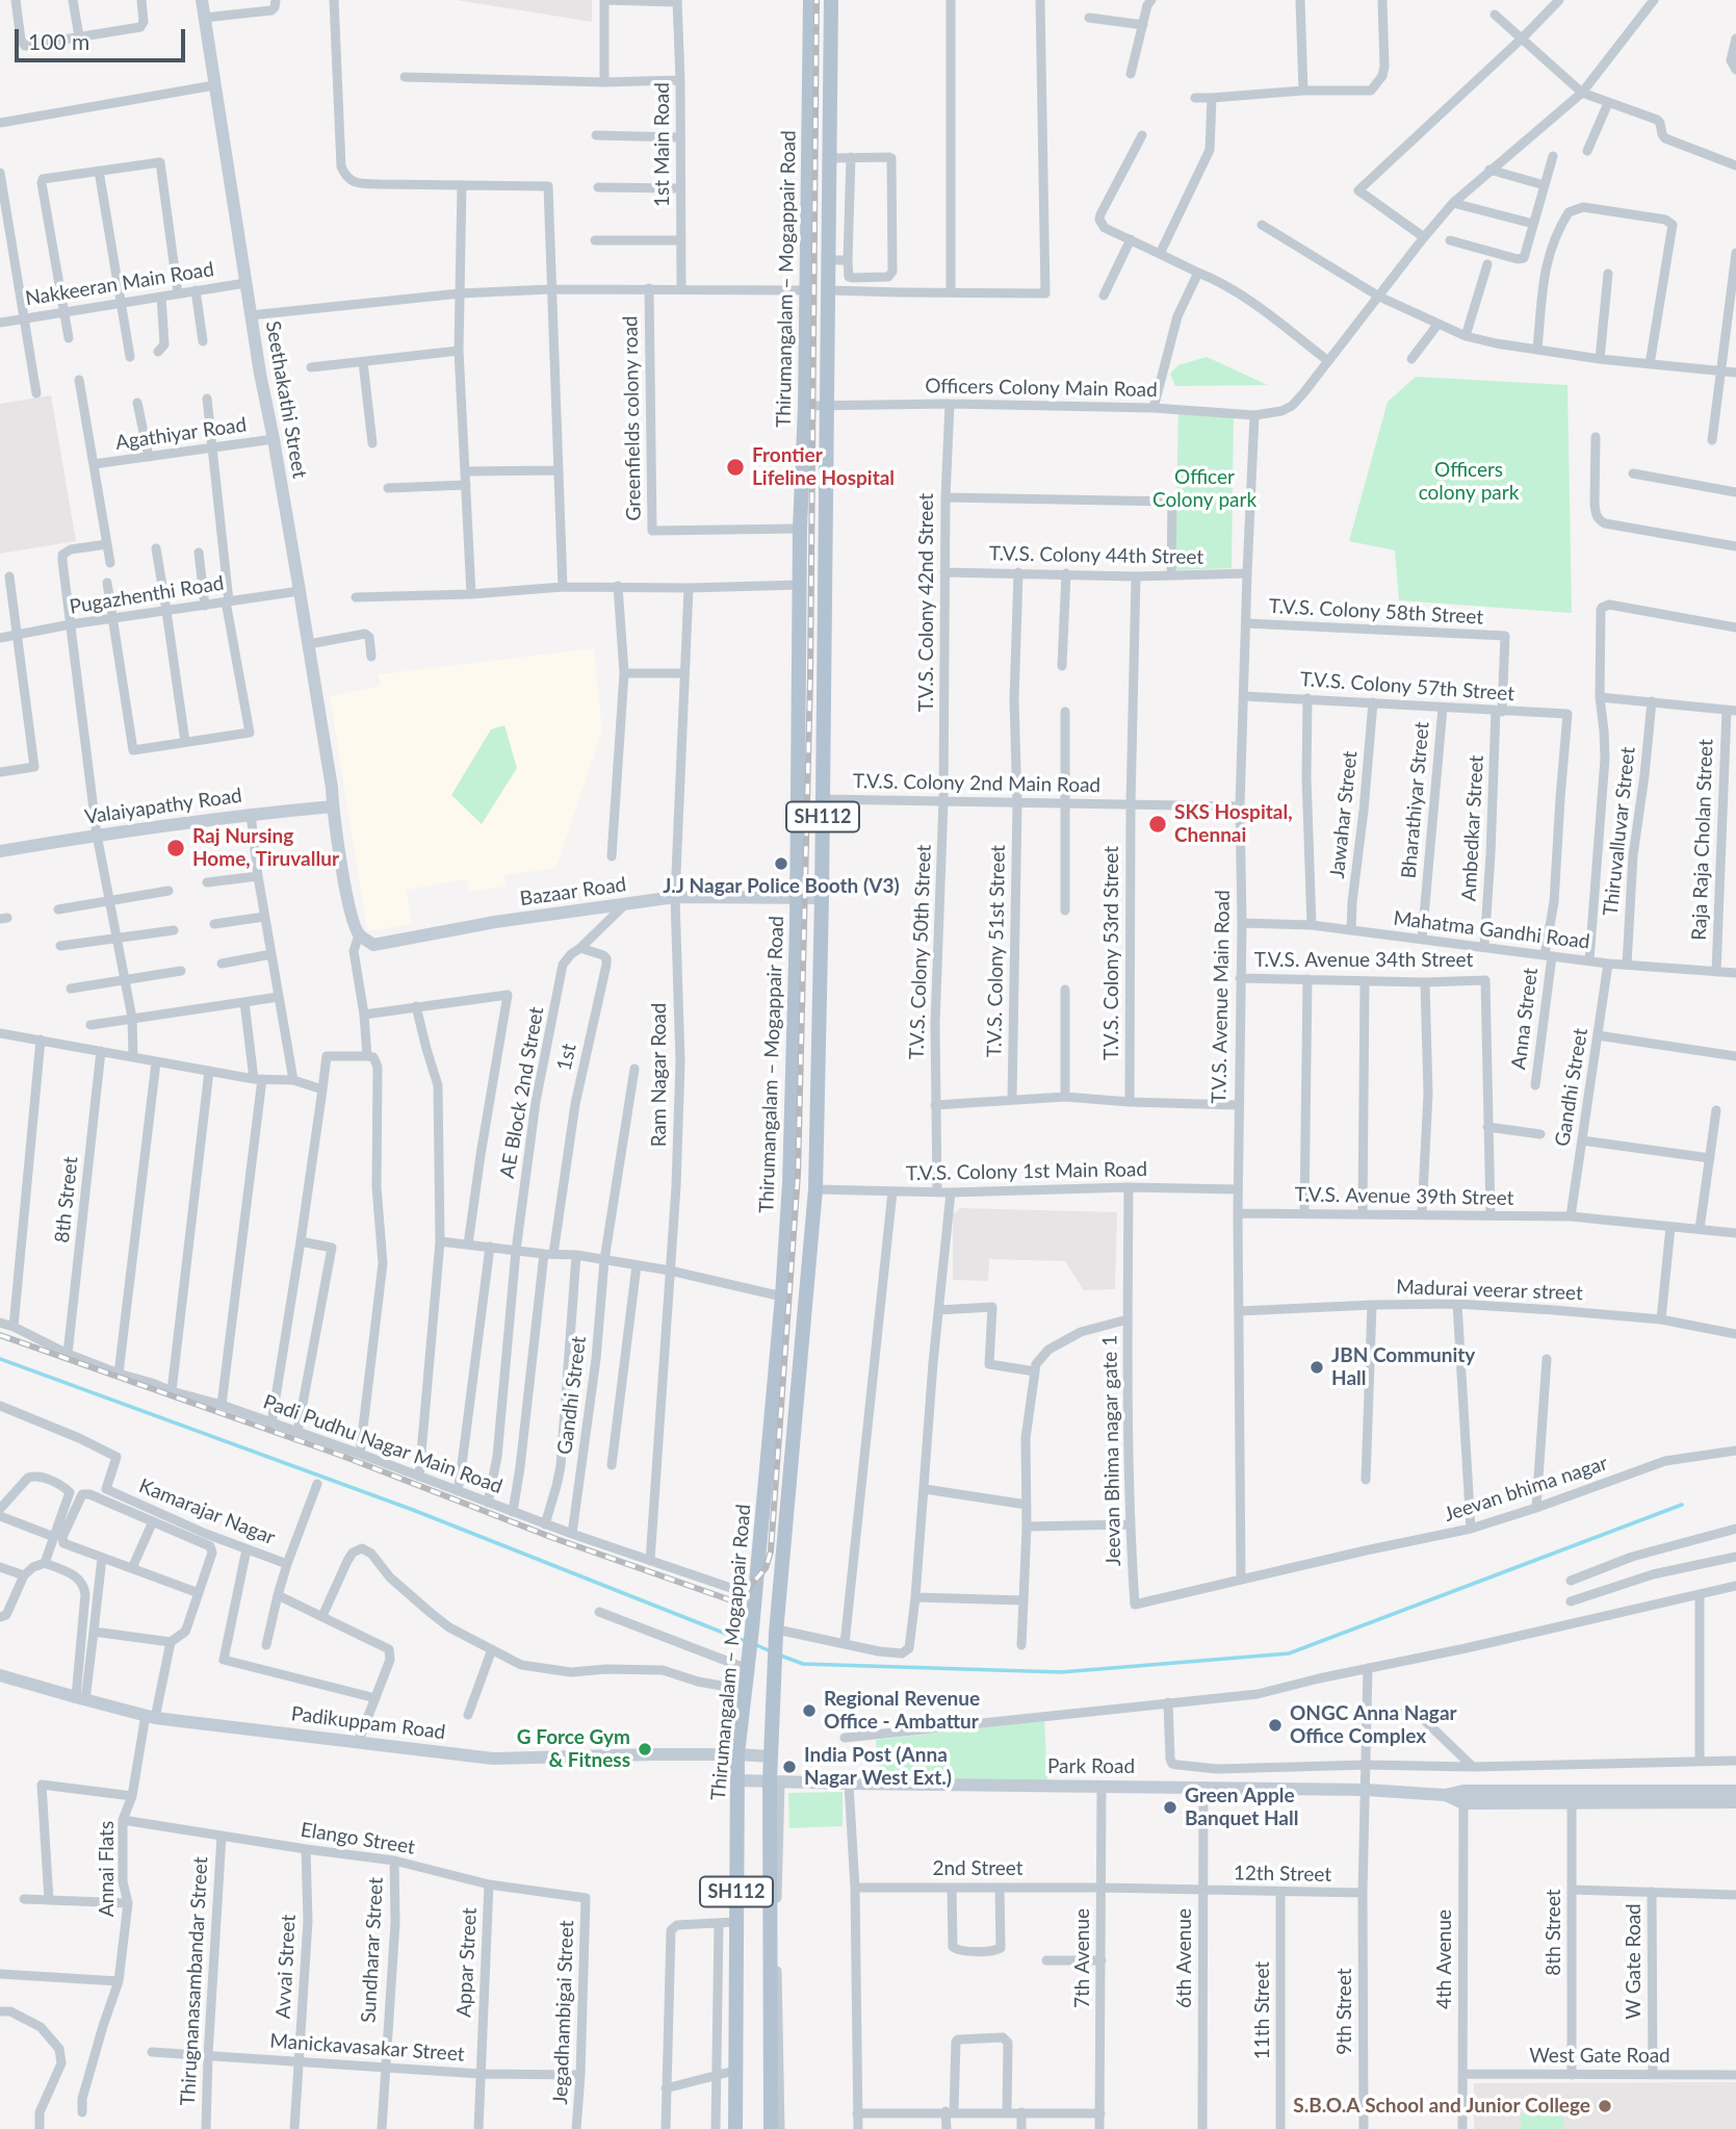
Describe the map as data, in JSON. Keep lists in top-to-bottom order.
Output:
{
  "streets": {
    "main road": ["Thirumangalam – Mogappair Road", "SH112"],
    "street": [
      "1st Main Road",
      "Nakkeeran Main Road",
      "Officers Colony Main Road",
      "Seethakathi Street",
      "Greenfields colony road",
      "Agathiyar Road",
      "T.V.S. Colony 44th Street",
      "Pugazhenthi Road",
      "T.V.S. Colony 42nd Street",
      "T.V.S. Colony 58th Street",
      "T.V.S. Colony 57th Street",
      "T.V.S. Colony 2nd Main Road",
      "Bharathiyar Street",
      "Valaiyapathy Road",
      "Jawahar Street",
      "Ambedkar Street",
      "Thiruvalluvar Street",
      "Raja Raja Cholan Street",
      "Bazaar Road",
      "Mahatma Gandhi Road",
      "T.V.S. Colony 51st Street",
      "T.V.S. Colony 50th Street",
      "T.V.S. Colony 53rd Street",
      "T.V.S. Avenue 34th Street",
      "T.V.S. Avenue Main Road",
      "Anna Street",
      "1st",
      "Ram Nagar Road",
      "Gandhi Street",
      "AE Block 2nd Street",
      "T.V.S. Colony 1st Main Road",
      "T.V.S. Avenue 39th Street",
      "8th Street",
      "Madurai veerar street",
      "Padi Pudhu Nagar Main Road",
      "Jeevan Bhima nagar gate 1",
      "Jeevan bhima nagar",
      "Kamarajar Nagar",
      "Padikuppam Road",
      "Park Road",
      "Elango Street",
      "Annai Flats",
      "2nd Street",
      "12th Street",
      "Sundharar Street",
      "7th Avenue",
      "6th Avenue",
      "4th Avenue",
      "W Gate Road",
      "Appar Street",
      "Avvai Street",
      "Thirugnanasambandar Street",
      "11th Street",
      "9th Street",
      "Jegadhambigai Street",
      "Manickavasakar Street",
      "West Gate Road"
    ]
  },
  "crossings": [
    ["Thirumangalam – Mogappair Road", "Officers Colony Main Road"],
    ["Thirumangalam – Mogappair Road", "Greenfields colony road"],
    ["Thirumangalam – Mogappair Road", "T.V.S. Colony 2nd Main Road"],
    ["Thirumangalam – Mogappair Road", "Bazaar Road"],
    ["Thirumangalam – Mogappair Road", "T.V.S. Colony 1st Main Road"],
    ["Thirumangalam – Mogappair Road", "Padi Pudhu Nagar Main Road"],
    ["Thirumangalam – Mogappair Road", "Padikuppam Road"],
    ["Thirumangalam – Mogappair Road", "Park Road"],
    ["Nakkeeran Main Road", "Seethakathi Street"],
    ["Officers Colony Main Road", "T.V.S. Colony 42nd Street"],
    ["Officers Colony Main Road", "T.V.S. Avenue Main Road"],
    ["Seethakathi Street", "Agathiyar Road"],
    ["Seethakathi Street", "Pugazhenthi Road"],
    ["Seethakathi Street", "Valaiyapathy Road"],
    ["Seethakathi Street", "Bazaar Road"],
    ["T.V.S. Colony 44th Street", "T.V.S. Colony 42nd Street"],
    ["T.V.S. Colony 44th Street", "T.V.S. Colony 51st Street"],
    ["T.V.S. Colony 44th Street", "T.V.S. Colony 53rd Street"],
    ["T.V.S. Colony 44th Street", "T.V.S. Avenue Main Road"],
    ["T.V.S. Colony 42nd Street", "T.V.S. Colony 2nd Main Road"],
    ["T.V.S. Colony 42nd Street", "T.V.S. Colony 50th Street"],
    ["T.V.S. Colony 58th Street", "Ambedkar Street"],
    ["T.V.S. Colony 58th Street", "T.V.S. Avenue Main Road"],
    ["T.V.S. Colony 57th Street", "Bharathiyar Street"],
    ["T.V.S. Colony 57th Street", "Jawahar Street"],
    ["T.V.S. Colony 57th Street", "Ambedkar Street"],
    ["T.V.S. Colony 57th Street", "T.V.S. Avenue Main Road"],
    ["T.V.S. Colony 57th Street", "Anna Street"],
    ["T.V.S. Colony 2nd Main Road", "T.V.S. Colony 51st Street"],
    ["T.V.S. Colony 2nd Main Road", "T.V.S. Colony 50th Street"],
    ["T.V.S. Colony 2nd Main Road", "T.V.S. Colony 53rd Street"],
    ["T.V.S. Colony 2nd Main Road", "T.V.S. Avenue Main Road"],
    ["Bharathiyar Street", "Mahatma Gandhi Road"],
    ["Jawahar Street", "Mahatma Gandhi Road"],
    ["Ambedkar Street", "Mahatma Gandhi Road"],
    ["Thiruvalluvar Street", "Mahatma Gandhi Road"],
    ["Raja Raja Cholan Street", "Mahatma Gandhi Road"],
    ["Bazaar Road", "Ram Nagar Road"],
    ["Mahatma Gandhi Road", "T.V.S. Avenue Main Road"],
    ["Mahatma Gandhi Road", "Anna Street"],
    ["Mahatma Gandhi Road", "Gandhi Street"],
    ["T.V.S. Colony 50th Street", "T.V.S. Colony 1st Main Road"],
    ["T.V.S. Avenue 34th Street", "T.V.S. Avenue Main Road"],
    ["T.V.S. Avenue Main Road", "T.V.S. Colony 1st Main Road"],
    ["T.V.S. Avenue Main Road", "T.V.S. Avenue 39th Street"],
    ["T.V.S. Avenue Main Road", "Madurai veerar street"],
    ["T.V.S. Avenue Main Road", "Jeevan Bhima nagar gate 1"],
    ["T.V.S. Avenue Main Road", "Jeevan bhima nagar"],
    ["1st", "AE Block 2nd Street"],
    ["Ram Nagar Road", "Padi Pudhu Nagar Main Road"],
    ["Gandhi Street", "T.V.S. Avenue 39th Street"],
    ["Gandhi Street", "Padi Pudhu Nagar Main Road"],
    ["AE Block 2nd Street", "Padi Pudhu Nagar Main Road"],
    ["T.V.S. Colony 1st Main Road", "Jeevan Bhima nagar gate 1"],
    ["8th Street", "Padi Pudhu Nagar Main Road"],
    ["8th Street", "Park Road"],
    ["8th Street", "West Gate Road"],
    ["Jeevan Bhima nagar gate 1", "Jeevan bhima nagar"],
    ["Padikuppam Road", "Annai Flats"],
    ["Park Road", "7th Avenue"],
    ["Park Road", "6th Avenue"],
    ["Park Road", "4th Avenue"],
    ["Park Road", "9th Street"],
    ["Elango Street", "Annai Flats"],
    ["Elango Street", "Sundharar Street"],
    ["Elango Street", "Appar Street"],
    ["Elango Street", "Avvai Street"],
    ["Elango Street", "Thirugnanasambandar Street"],
    ["Elango Street", "Jegadhambigai Street"],
    ["2nd Street", "12th Street"],
    ["2nd Street", "7th Avenue"],
    ["2nd Street", "6th Avenue"],
    ["12th Street", "6th Avenue"],
    ["12th Street", "11th Street"],
    ["12th Street", "9th Street"],
    ["Sundharar Street", "Manickavasakar Street"],
    ["4th Avenue", "West Gate Road"],
    ["W Gate Road", "West Gate Road"],
    ["Appar Street", "Manickavasakar Street"],
    ["Avvai Street", "Manickavasakar Street"],
    ["Thirugnanasambandar Street", "Manickavasakar Street"],
    ["Jegadhambigai Street", "Manickavasakar Street"]
  ],
  "parks": ["Officers colony park", "Officer Colony park"],
  "places": [
    "Frontier Lifeline Hospital",
    "SKS Hospital, Chennai",
    "Raj Nursing Home, Tiruvallur",
    "J.J Nagar Police Booth (V3)",
    "JBN Community Hall",
    "Regional Revenue Office - Ambattur",
    "ONGC Anna Nagar Office Complex",
    "G Force Gym & Fitness",
    "India Post (Anna Nagar West Ext.)",
    "Green Apple Banquet Hall",
    "S.B.O.A School and Junior College"
  ],
  "scale_bar": "100 m"
}
